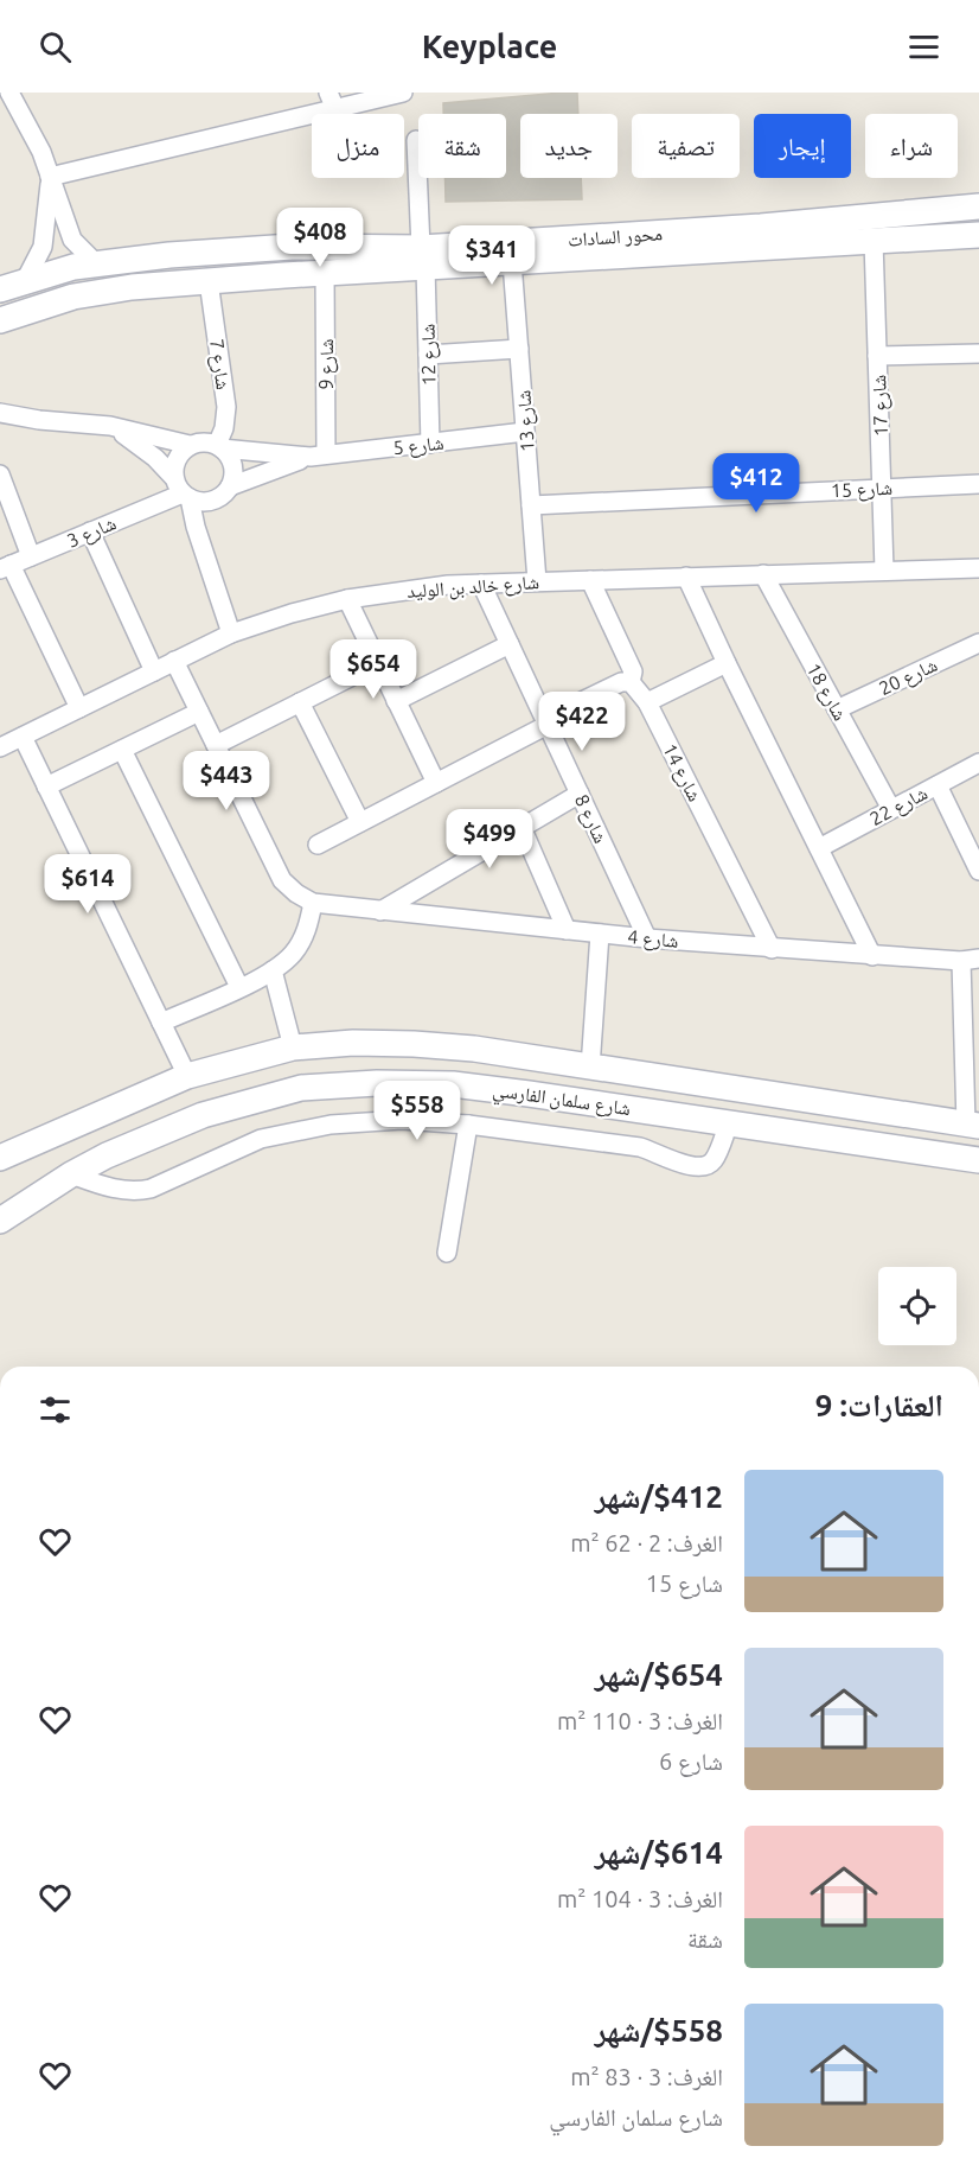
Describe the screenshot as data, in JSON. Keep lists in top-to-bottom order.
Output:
{
  "streets": {
    "street": [
      "محور السادات",
      "شارع 12",
      "شارع 7",
      "شارع 9",
      "شارع 17",
      "شارع 13",
      "شارع 5",
      "شارع 15",
      "شارع 3",
      "شارع خالد بن الوليد",
      "شارع 20",
      "شارع 18",
      "شارع 14",
      "شارع 22",
      "شارع 8",
      "شارع 4",
      "شارع سلمان الفارسي"
    ]
  },
  "crossings": [
    ["محور السادات", "شارع 12"],
    ["محور السادات", "شارع 7"],
    ["محور السادات", "شارع 9"],
    ["محور السادات", "شارع 17"],
    ["محور السادات", "شارع 13"],
    ["شارع 12", "شارع 5"],
    ["شارع 7", "شارع 5"],
    ["شارع 7", "شارع 3"],
    ["شارع 9", "شارع 5"],
    ["شارع 17", "شارع 15"],
    ["شارع 17", "شارع خالد بن الوليد"],
    ["شارع 13", "شارع 5"],
    ["شارع 13", "شارع 15"],
    ["شارع 13", "شارع خالد بن الوليد"],
    ["شارع 5", "شارع 3"],
    ["شارع خالد بن الوليد", "شارع 18"],
    ["شارع خالد بن الوليد", "شارع 8"],
    ["شارع 20", "شارع 18"],
    ["شارع 18", "شارع 22"],
    ["شارع 14", "شارع 4"],
    ["شارع 8", "شارع 4"]
  ],
  "page": {
    "header": "Keyplace",
    "chip": [
      "شراء",
      "إيجار",
      "تصفية",
      "جديد",
      "شقة",
      "منزل"
    ],
    "price": [
      "$408",
      "$341",
      "$412",
      "$654",
      "$422",
      "$443",
      "$499",
      "$614",
      "$558"
    ],
    "heading": "العقارات: 9",
    "list": [
      {
        "name": "$412/شهر",
        "note": "الغرف: 2 · 62 m² · شارع 15"
      },
      {
        "name": "$654/شهر",
        "note": "الغرف: 3 · 110 m² · شارع 6"
      },
      {
        "name": "$614/شهر",
        "note": "الغرف: 3 · 104 m² · شقة"
      },
      {
        "name": "$558/شهر",
        "note": "الغرف: 3 · 83 m² · شارع سلمان الفارسي"
      }
    ]
  }
}
